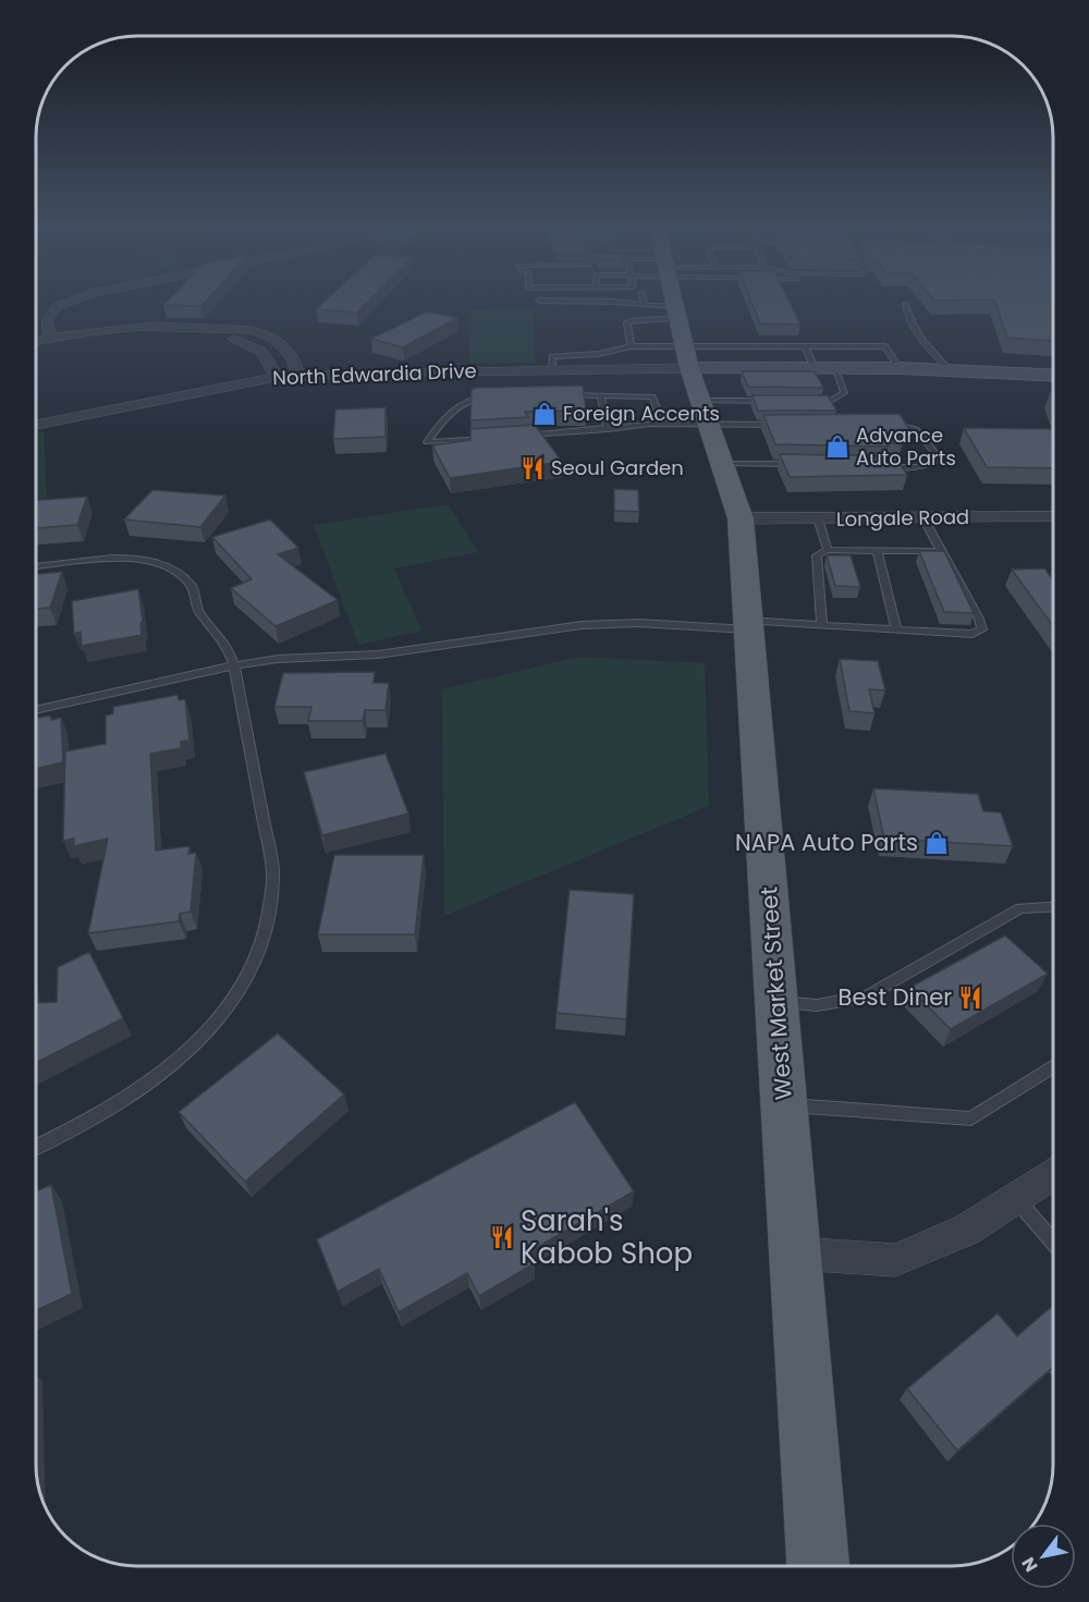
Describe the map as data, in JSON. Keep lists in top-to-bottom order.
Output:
{
  "streets": {
    "main road": ["West Market Street"],
    "street": ["North Edwardia Drive", "Longale Road"]
  },
  "crossings": [
    ["North Edwardia Drive", "West Market Street"],
    ["Longale Road", "West Market Street"]
  ],
  "places": {
    "shop": ["Foreign Accents", "Advance Auto Parts", "NAPA Auto Parts"],
    "restaurant": ["Seoul Garden", "Best Diner", "Sarah's Kabob Shop"]
  },
  "north": "bottom left"
}
